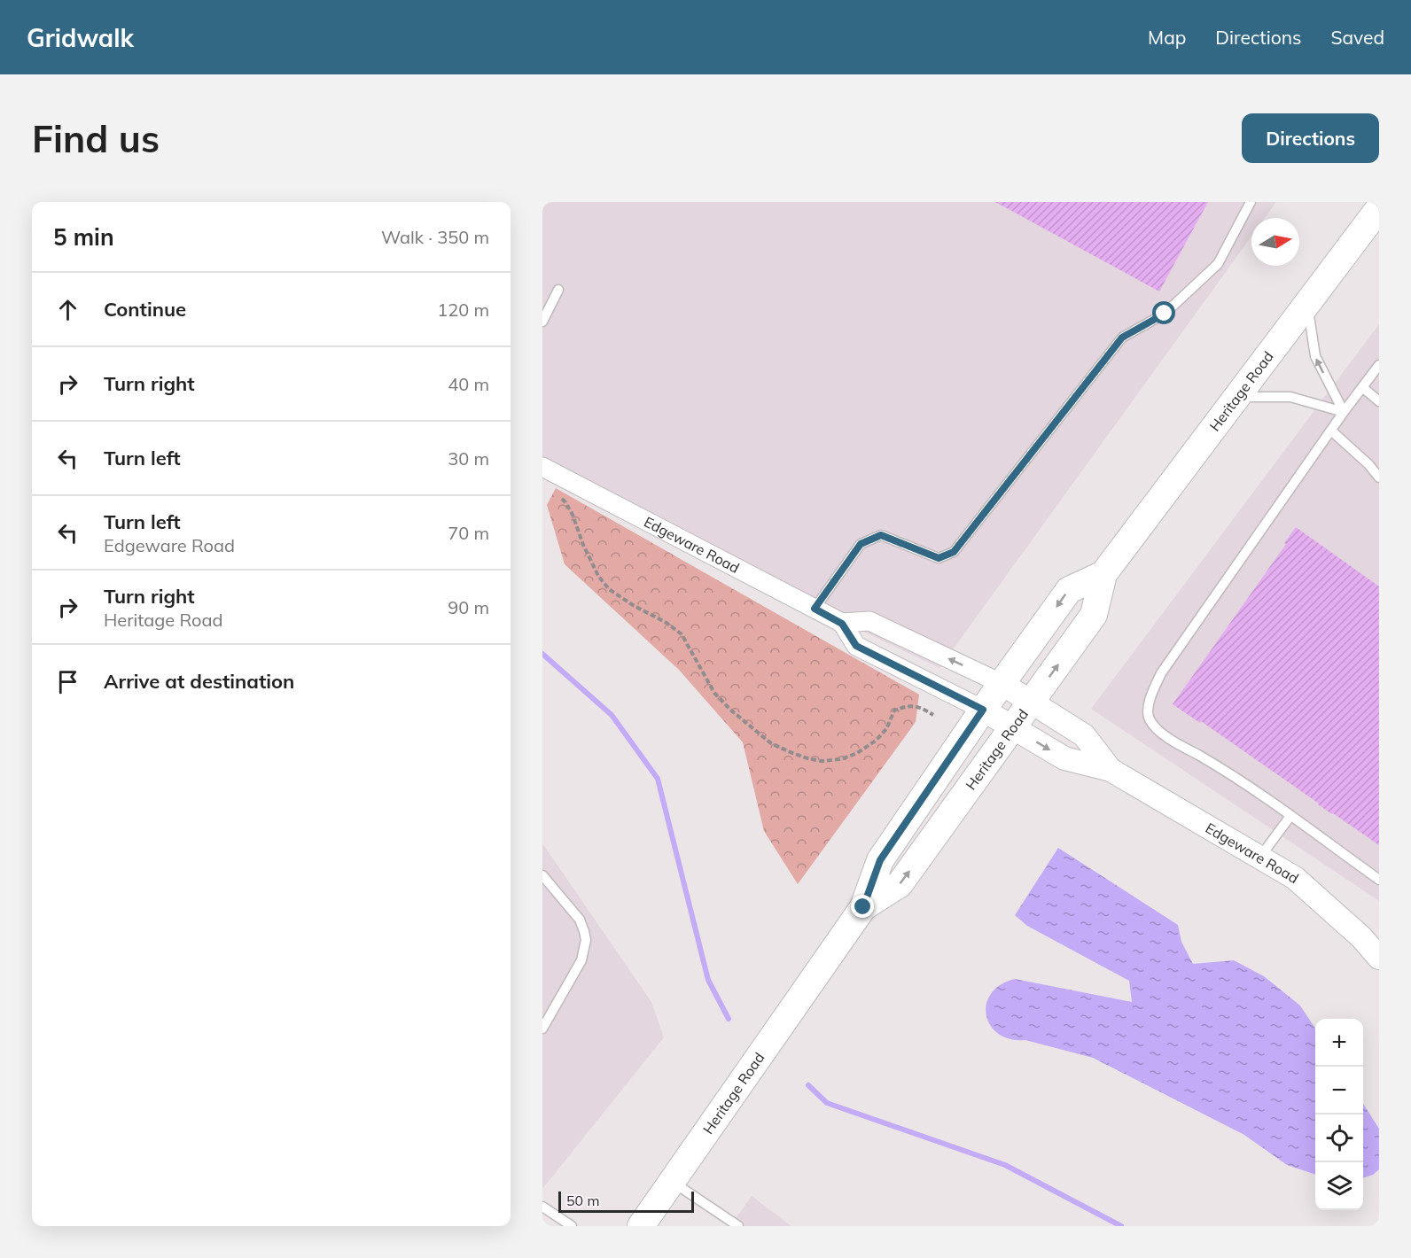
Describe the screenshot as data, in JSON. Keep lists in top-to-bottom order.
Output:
{
  "streets": {
    "main road": ["Heritage Road"],
    "street": ["Edgeware Road"]
  },
  "crossings": [
    ["Heritage Road", "Edgeware Road"]
  ],
  "scale_bar": "50 m",
  "north": "right",
  "page": {
    "header": "Gridwalk",
    "nav": ["Map", "Directions", "Saved"],
    "buttons": "Directions",
    "title": "Find us",
    "heading": ["5 min", "Walk · 350 m"],
    "list": [
      ["Continue", "120 m"],
      ["Turn right", "40 m"],
      ["Turn left", "30 m"],
      ["Turn left", "Edgeware Road", "70 m"],
      ["Turn right", "Heritage Road", "90 m"],
      "Arrive at destination"
    ],
    "map_buttons": ["+", "−"],
    "scale": "50 m"
  }
}
